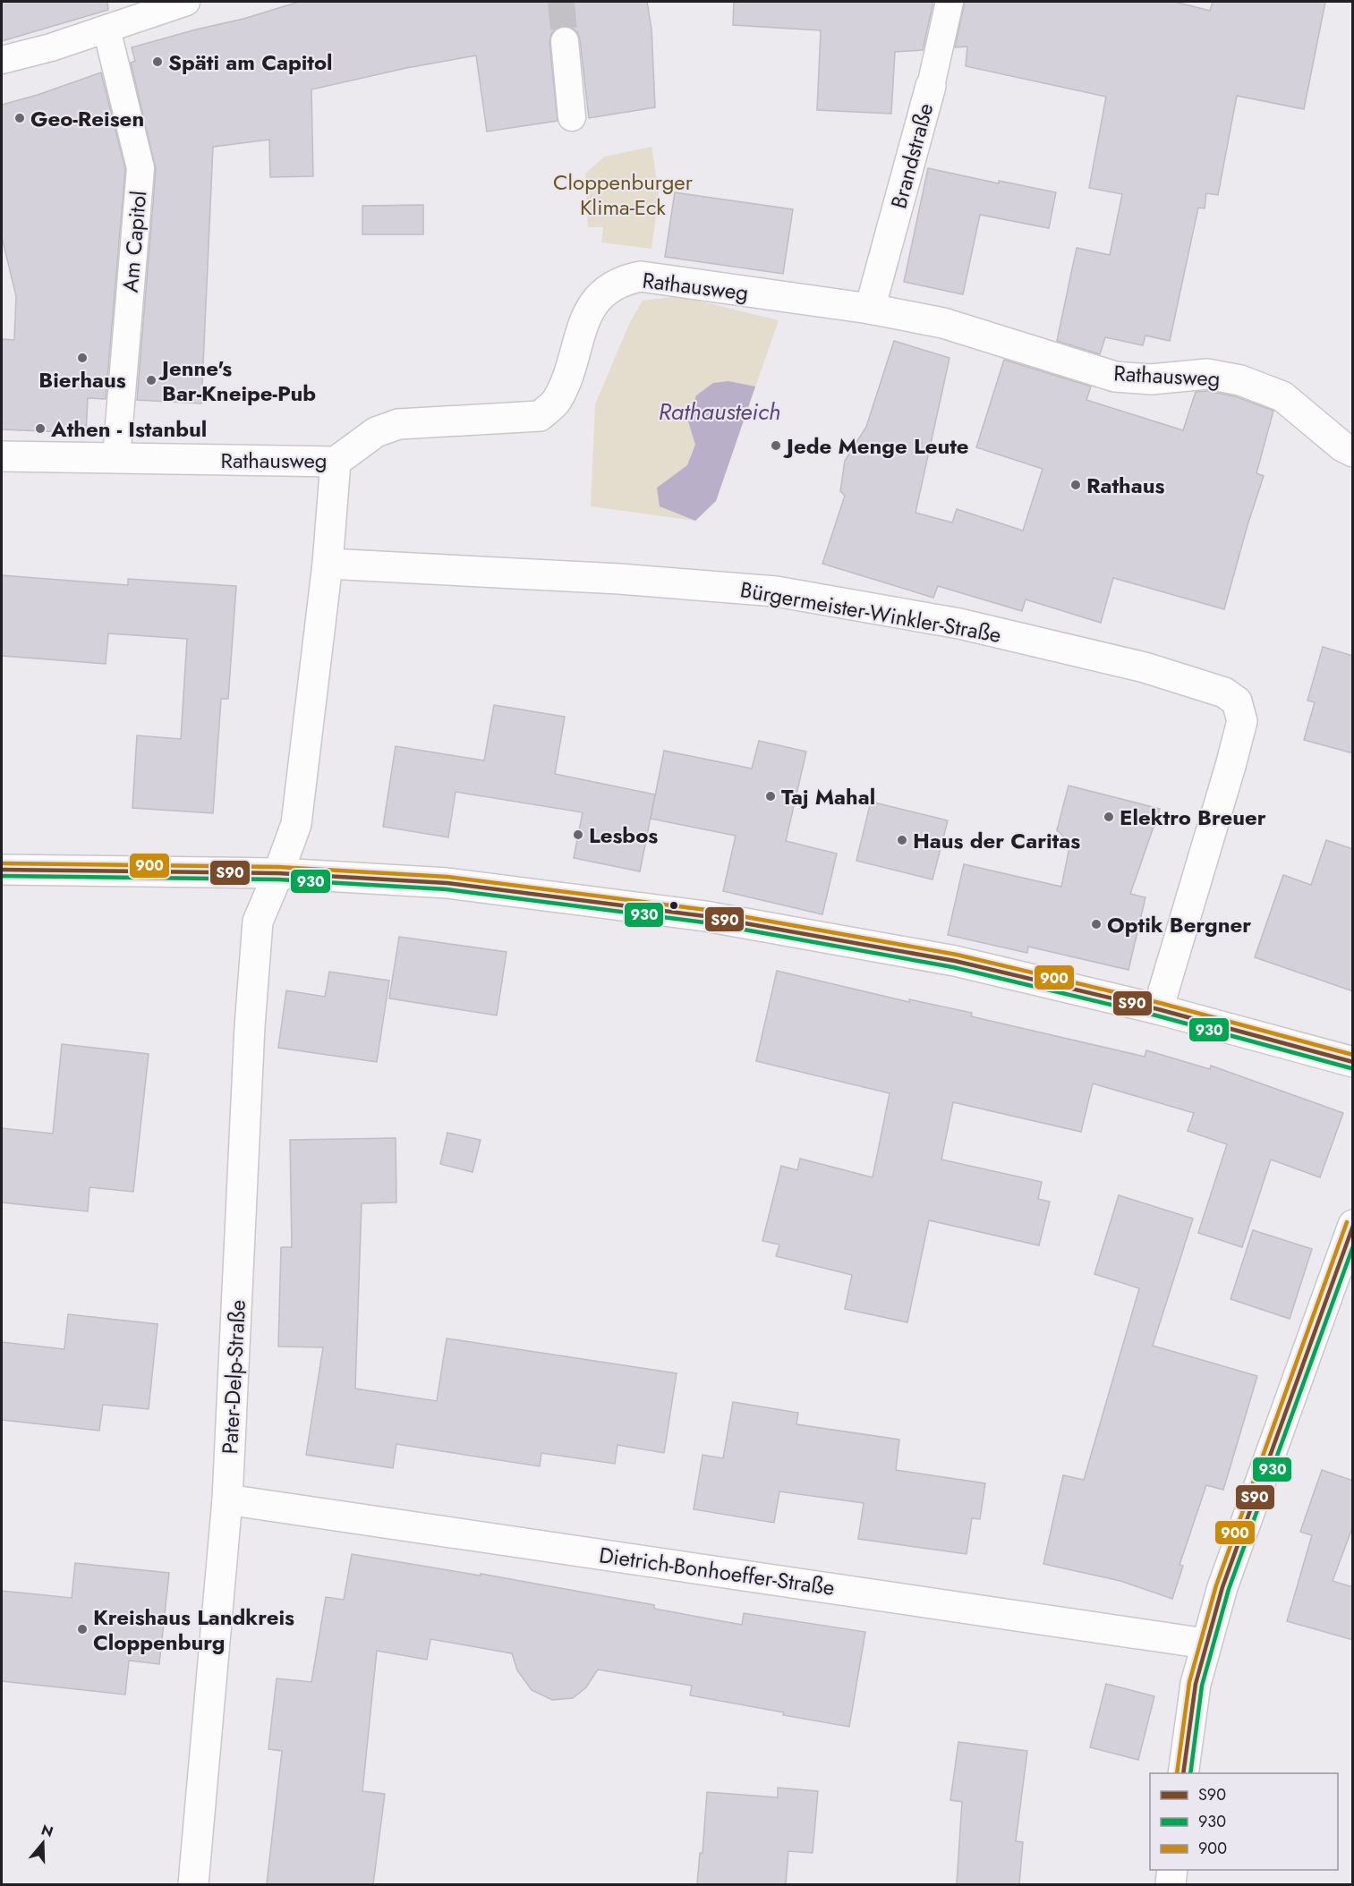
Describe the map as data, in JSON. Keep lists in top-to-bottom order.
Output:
{
  "streets": {
    "street": [
      "Brandstraße",
      "Am Capitol",
      "Rathausweg",
      "Bürgermeister-Winkler-Straße",
      "Pater-Delp-Straße",
      "Dietrich-Bonhoeffer-Straße"
    ]
  },
  "crossings": [
    ["Brandstraße", "Rathausweg"],
    ["Am Capitol", "Rathausweg"],
    ["Pater-Delp-Straße", "Dietrich-Bonhoeffer-Straße"]
  ],
  "water": ["Rathausteich"],
  "parks": ["Cloppenburger Klima-Eck"],
  "places": [
    "Späti am Capitol",
    "Geo-Reisen",
    "Bierhaus",
    "Jenne's Bar-Kneipe-Pub",
    "Athen - Istanbul",
    "Jede Menge Leute",
    "Rathaus",
    "Taj Mahal",
    "Elektro Breuer",
    "Lesbos",
    "Haus der Caritas",
    "Optik Bergner",
    "Kreishaus Landkreis Cloppenburg"
  ],
  "lines": ["transit line 900", "transit line S90", "transit line 930"],
  "legend": ["S90", "930", "900"],
  "north": "top"
}
